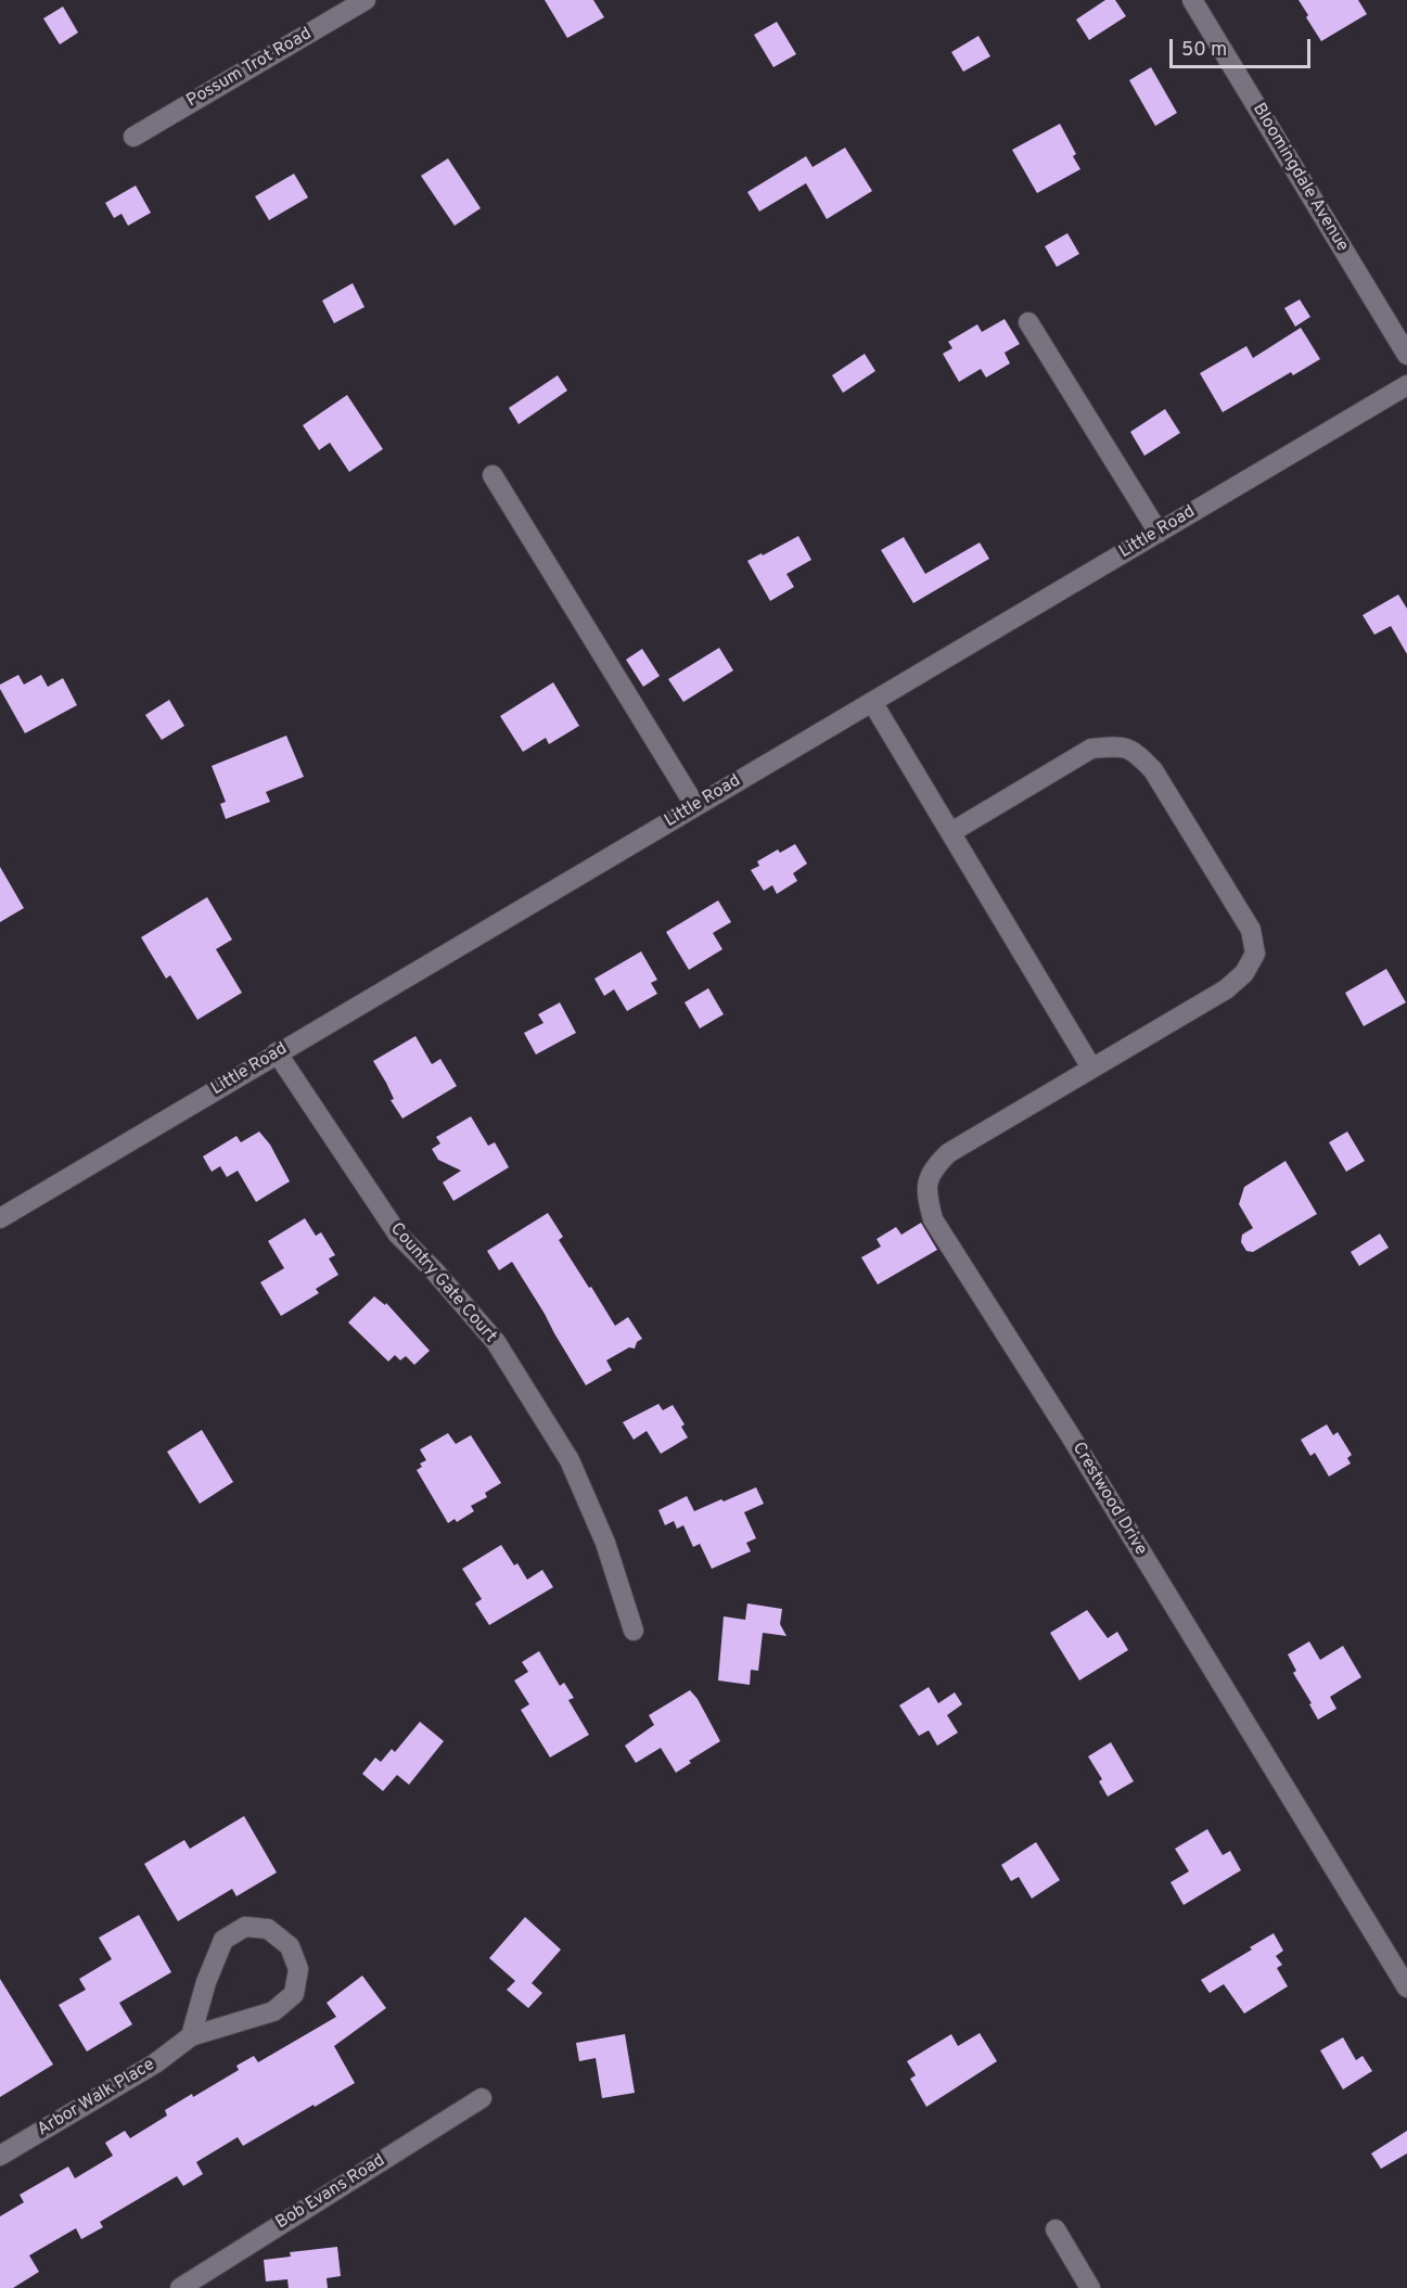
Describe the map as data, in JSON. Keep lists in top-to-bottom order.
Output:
{
  "streets": {
    "street": [
      "Possum Trot Road",
      "Bloomingdale Avenue",
      "Little Road",
      "Country Gate Court",
      "Crestwood Drive",
      "Arbor Walk Place",
      "Bob Evans Road"
    ]
  },
  "crossings": [
    ["Little Road", "Country Gate Court"]
  ],
  "scale_bar": "50 m"
}
